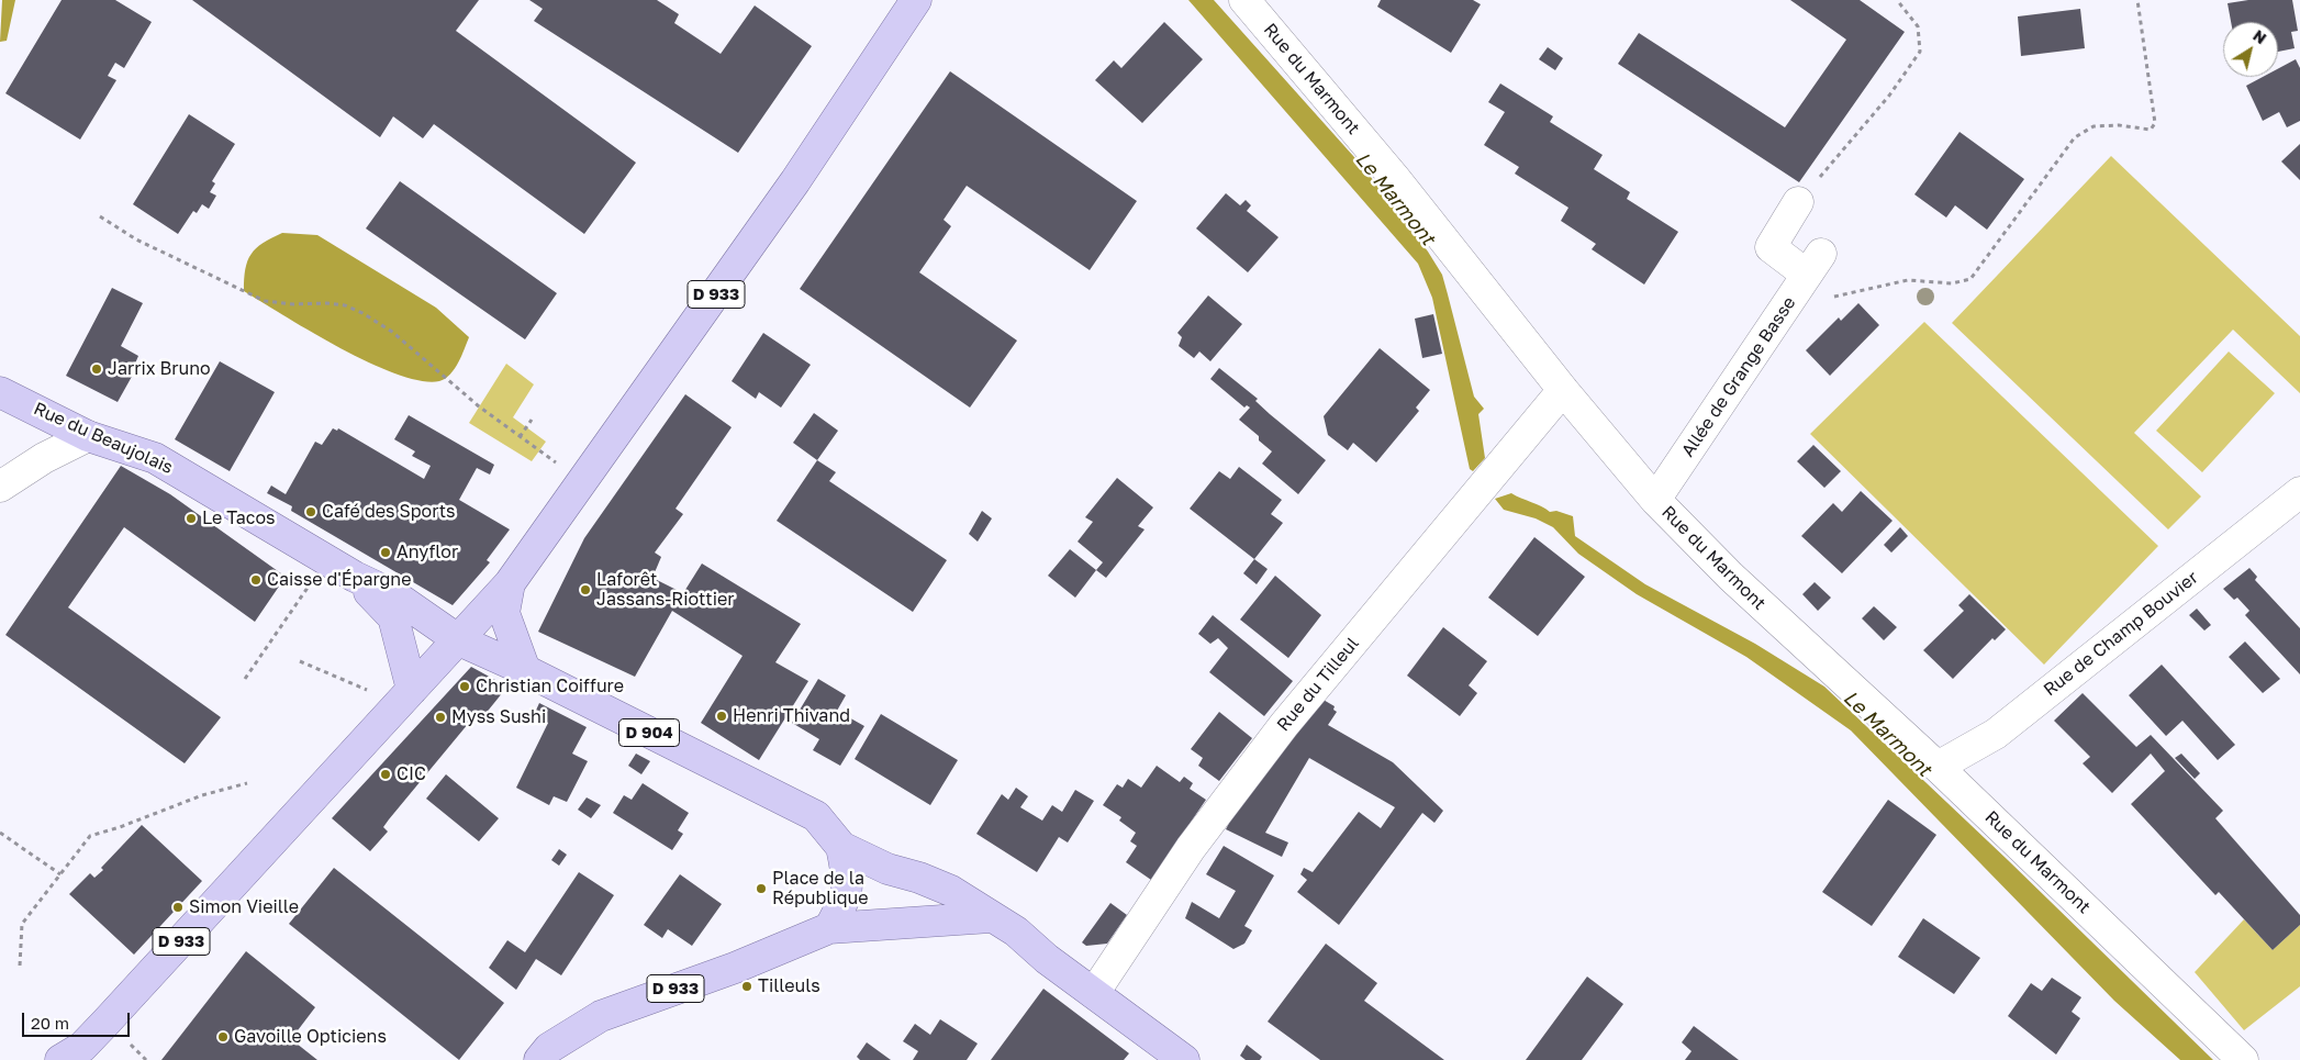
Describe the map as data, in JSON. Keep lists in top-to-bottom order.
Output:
{
  "streets": {
    "main road": ["D 933", "Rue du Beaujolais", "D 904"],
    "street": [
      "Rue du Marmont",
      "Allée de Grange Basse",
      "Rue de Champ Bouvier",
      "Rue du Tilleul"
    ]
  },
  "crossings": [
    ["Rue du Marmont", "Allée de Grange Basse"],
    ["Rue du Marmont", "Rue de Champ Bouvier"],
    ["Rue du Marmont", "Rue du Tilleul"],
    ["D 933", "Rue du Beaujolais"],
    ["D 933", "D 904"],
    ["Rue du Beaujolais", "D 904"],
    ["Rue du Tilleul", "D 904"]
  ],
  "water": ["Le Marmont"],
  "places": [
    "Jarrix Bruno",
    "Café des Sports",
    "Le Tacos",
    "Anyflor",
    "Caisse d'Épargne",
    "Laforêt Jassans-Riottier",
    "Christian Coiffure",
    "Henri Thivand",
    "Myss Sushi",
    "CIC",
    "Place de la République",
    "Simon Vieille",
    "Tilleuls",
    "Gavoille Opticiens"
  ],
  "scale_bar": "20 m",
  "north": "top right"
}
